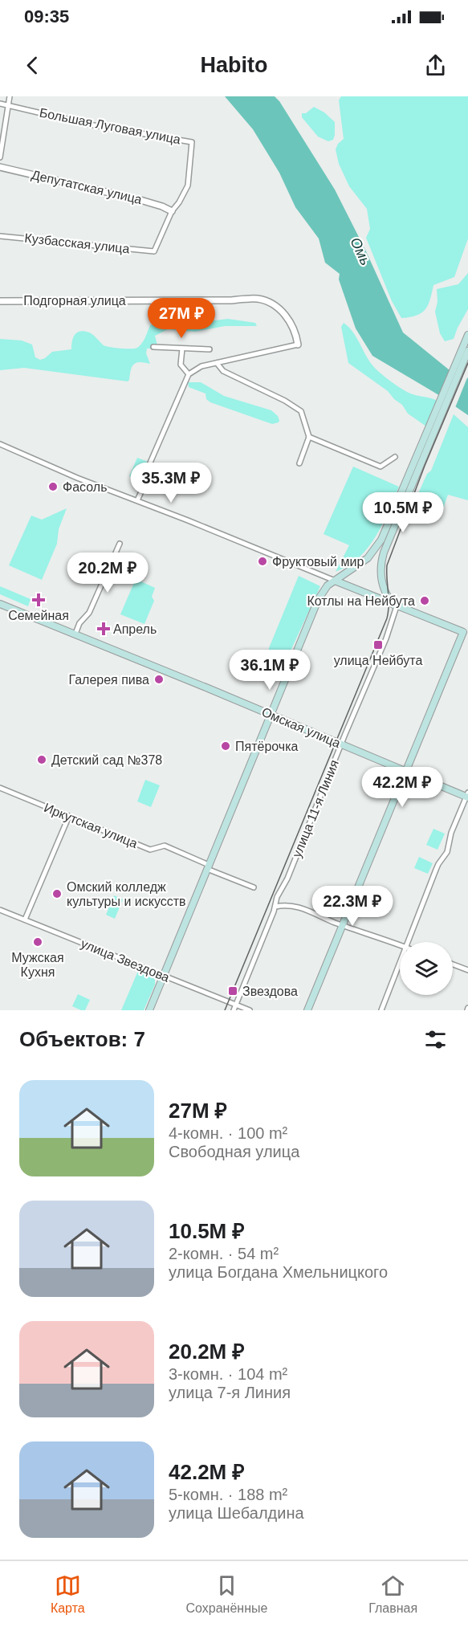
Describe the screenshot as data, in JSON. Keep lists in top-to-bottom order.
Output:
{
  "streets": {
    "main road": ["Омская улица"],
    "street": [
      "Большая Луговая улица",
      "Депутатская улица",
      "Кузбасская улица",
      "Подгорная улица",
      "улица 11-я Линия",
      "Иркутская улица",
      "улица Звездова"
    ]
  },
  "crossings": [
    ["Большая Луговая улица", "Депутатская улица"],
    ["Большая Луговая улица", "Кузбасская улица"],
    ["Депутатская улица", "Кузбасская улица"],
    ["Омская улица", "улица 11-я Линия"],
    ["улица 11-я Линия", "улица Звездова"]
  ],
  "water": ["Омь"],
  "places": {
    "other": [
      "Фасоль",
      "Фруктовый мир",
      "Котлы на Нейбута",
      "Галерея пива",
      "Пятёрочка",
      "Детский сад №378",
      "Омский колледж культуры и искусств",
      "Мужская Кухня"
    ],
    "health": ["Семейная", "Апрель"],
    "transit": ["улица Нейбута", "Звездова"]
  },
  "page": {
    "status": "09:35",
    "header": "Habito",
    "price": [
      "27M ₽",
      "35.3M ₽",
      "10.5M ₽",
      "20.2M ₽",
      "36.1M ₽",
      "42.2M ₽",
      "22.3M ₽"
    ],
    "heading": "Объектов: 7",
    "list": [
      {
        "name": "27M ₽",
        "note": "4-комн. · 100 m² · Свободная улица"
      },
      {
        "name": "10.5M ₽",
        "note": "2-комн. · 54 m² · улица Богдана Хмельницкого"
      },
      {
        "name": "20.2M ₽",
        "note": "3-комн. · 104 m² · улица 7-я Линия"
      },
      {
        "name": "42.2M ₽",
        "note": "5-комн. · 188 m² · улица Шебалдина"
      }
    ],
    "tabs": ["Карта", "Сохранённые", "Главная"]
  }
}
